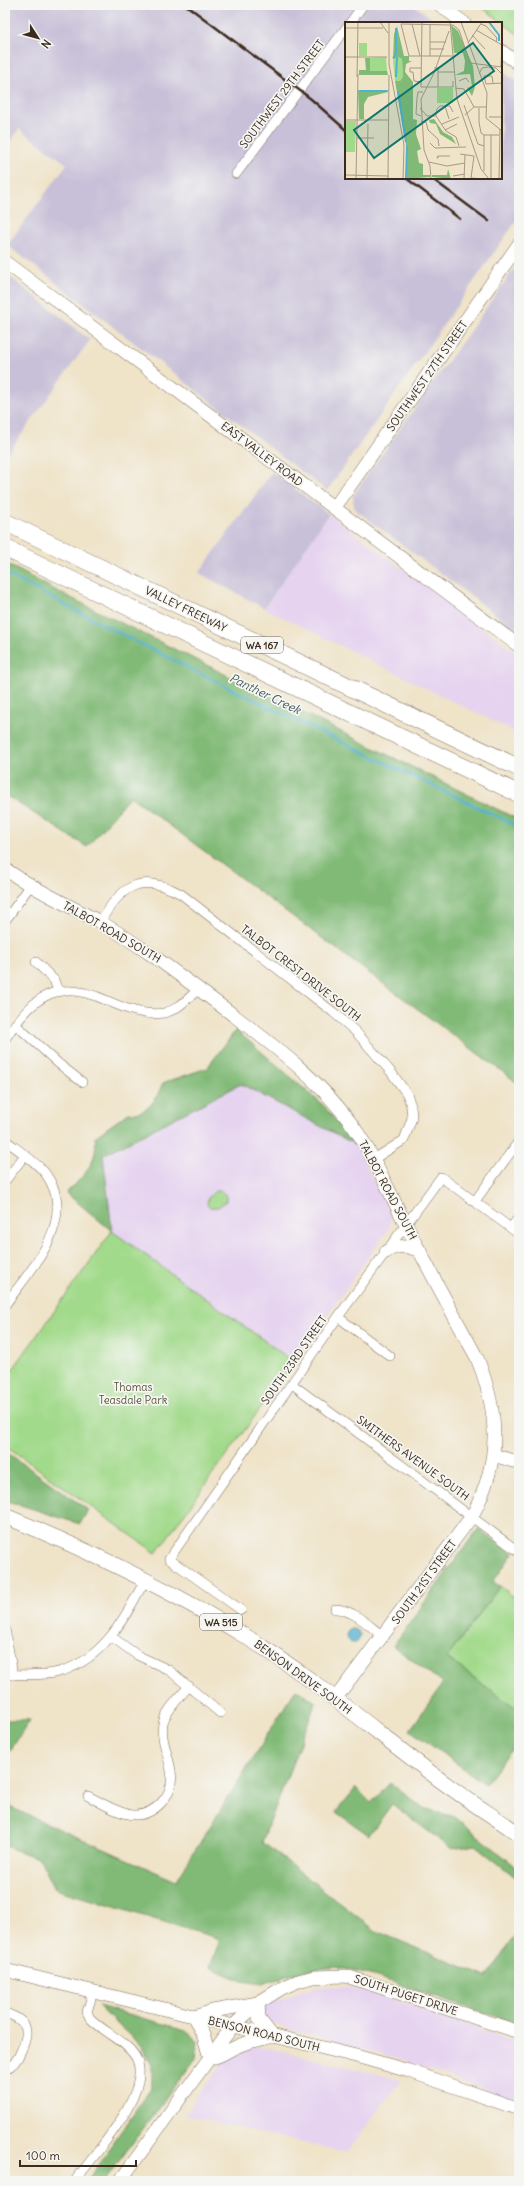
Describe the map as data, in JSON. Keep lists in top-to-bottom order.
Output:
{
  "streets": {
    "highway": ["VALLEY FREEWAY", "WA 167"],
    "main road": ["WA 515", "BENSON DRIVE SOUTH"],
    "street": [
      "SOUTHWEST 29TH STREET",
      "SOUTHWEST 27TH STREET",
      "EAST VALLEY ROAD",
      "TALBOT ROAD SOUTH",
      "TALBOT CREST DRIVE SOUTH",
      "SOUTH 23RD STREET",
      "SMITHERS AVENUE SOUTH",
      "SOUTH 21ST STREET",
      "SOUTH PUGET DRIVE",
      "BENSON ROAD SOUTH"
    ]
  },
  "crossings": [
    ["SOUTHWEST 27TH STREET", "EAST VALLEY ROAD"],
    ["TALBOT ROAD SOUTH", "TALBOT CREST DRIVE SOUTH"],
    ["TALBOT ROAD SOUTH", "SOUTH 23RD STREET"],
    ["TALBOT ROAD SOUTH", "SOUTH 21ST STREET"],
    ["SOUTH 23RD STREET", "SMITHERS AVENUE SOUTH"],
    ["SMITHERS AVENUE SOUTH", "SOUTH 21ST STREET"],
    ["SOUTH 21ST STREET", "BENSON DRIVE SOUTH"],
    ["SOUTH PUGET DRIVE", "BENSON ROAD SOUTH"]
  ],
  "water": ["Panther Creek"],
  "parks": ["Thomas Teasdale Park"],
  "scale_bar": "100 m",
  "north": "bottom right"
}
